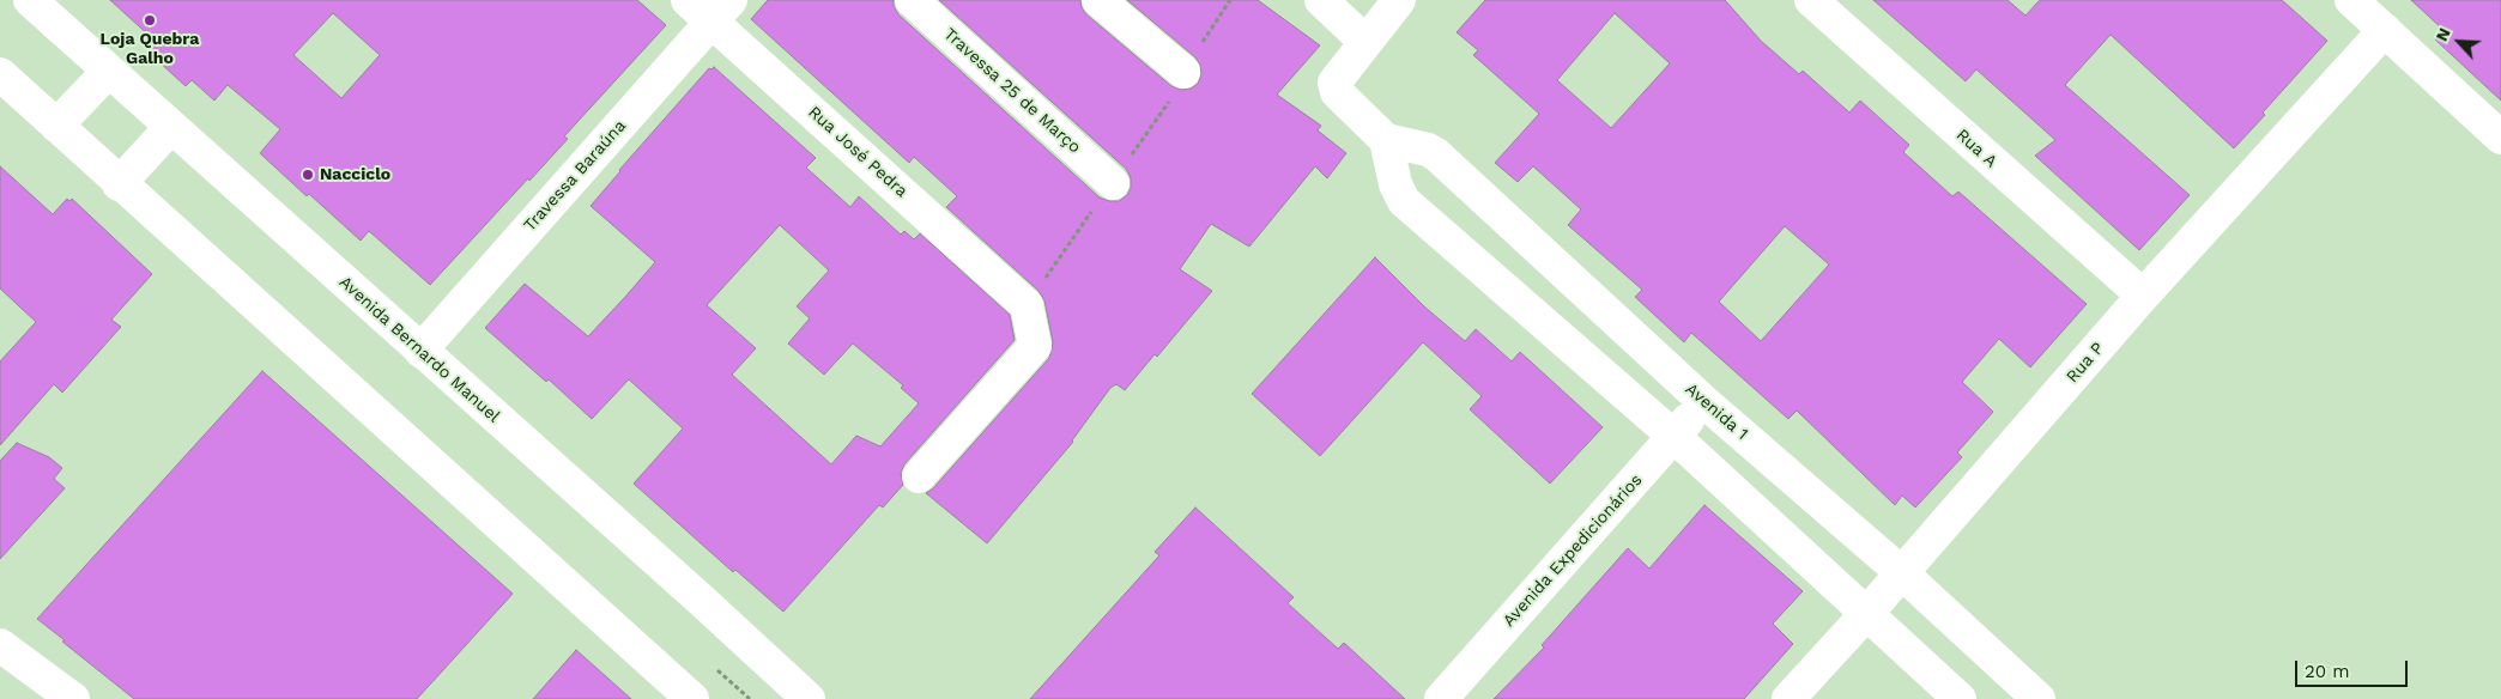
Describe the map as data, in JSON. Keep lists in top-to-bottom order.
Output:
{
  "streets": {
    "street": [
      "Travessa 25 de Março",
      "Rua A",
      "Rua José Pedra",
      "Travessa Baraúna",
      "Avenida Bernardo Manuel",
      "Rua P",
      "Avenida 1",
      "Avenida Expedicionários"
    ]
  },
  "crossings": [
    ["Rua A", "Rua P"],
    ["Rua José Pedra", "Travessa Baraúna"],
    ["Travessa Baraúna", "Avenida Bernardo Manuel"],
    ["Rua P", "Avenida 1"],
    ["Avenida 1", "Avenida Expedicionários"]
  ],
  "places": ["Loja Quebra Galho", "Nacciclo"],
  "scale_bar": "20 m",
  "north": "top left"
}
